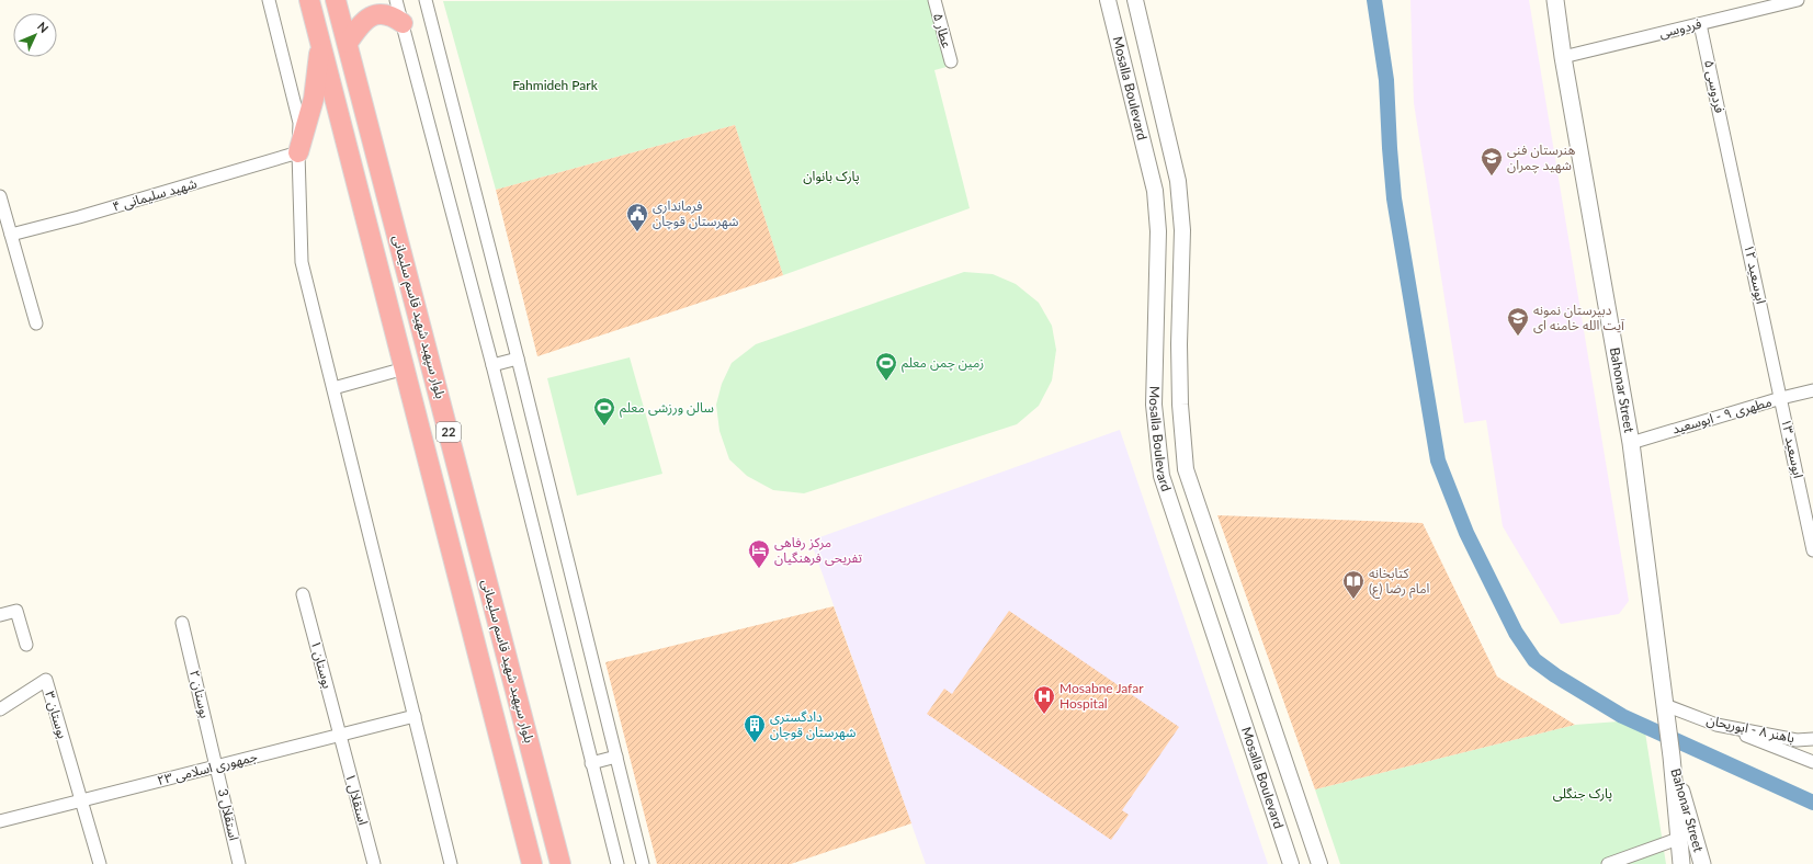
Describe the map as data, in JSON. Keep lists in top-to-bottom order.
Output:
{
  "streets": {
    "highway": ["بلوار سپهبد شهید قاسم سلیمانی", "22"],
    "main road": ["Bahonar Street"],
    "street": [
      "فردوسی",
      "عطار ۵",
      "فردوسی ۵",
      "Mosalla Boulevard",
      "شهید سلیمانی ۴",
      "ابوسعید ۱۲",
      "مطهری ۹ - ابوسعید",
      "ابوسعید ۱۳",
      "بوستان ۱",
      "بوستان ۲",
      "بوستان ۳",
      "باهنر ۸ - ابوریحان",
      "جمهوری اسلامی ۲۳",
      "استقلال ۱",
      "استقلال 3"
    ]
  },
  "crossings": [
    ["فردوسی", "فردوسی ۵"],
    ["فردوسی", "Bahonar Street"],
    ["فردوسی ۵", "ابوسعید ۱۲"],
    ["ابوسعید ۱۲", "مطهری ۹ - ابوسعید"],
    ["ابوسعید ۱۲", "ابوسعید ۱۳"],
    ["Bahonar Street", "مطهری ۹ - ابوسعید"],
    ["Bahonar Street", "باهنر ۸ - ابوریحان"],
    ["مطهری ۹ - ابوسعید", "ابوسعید ۱۳"],
    ["بوستان ۱", "جمهوری اسلامی ۲۳"],
    ["بوستان ۱", "استقلال ۱"],
    ["بوستان ۲", "جمهوری اسلامی ۲۳"],
    ["بوستان ۲", "استقلال 3"],
    ["بوستان ۳", "جمهوری اسلامی ۲۳"],
    ["جمهوری اسلامی ۲۳", "استقلال ۱"],
    ["جمهوری اسلامی ۲۳", "استقلال 3"]
  ],
  "parks": ["Fahmideh Park", "پارک بانوان", "پارک جنگلی"],
  "places": {
    "school or university": ["هنرستان فنی شهید چمران", "دبیرستان نمونه آیت الله خامنه ای"],
    "public building": ["فرمانداری شهرستان قوچان"],
    "sports": ["زمین چمن معلم", "سالن ورزشی معلم"],
    "hotel": ["مرکز رفاهی تفریحی فرهنگیان"],
    "library": ["کتابخانه امام رضا (ع)"],
    "hospital": ["Mosabne Jafar Hospital"],
    "building": ["دادگستری شهرستان قوچان"]
  },
  "north": "top right"
}
